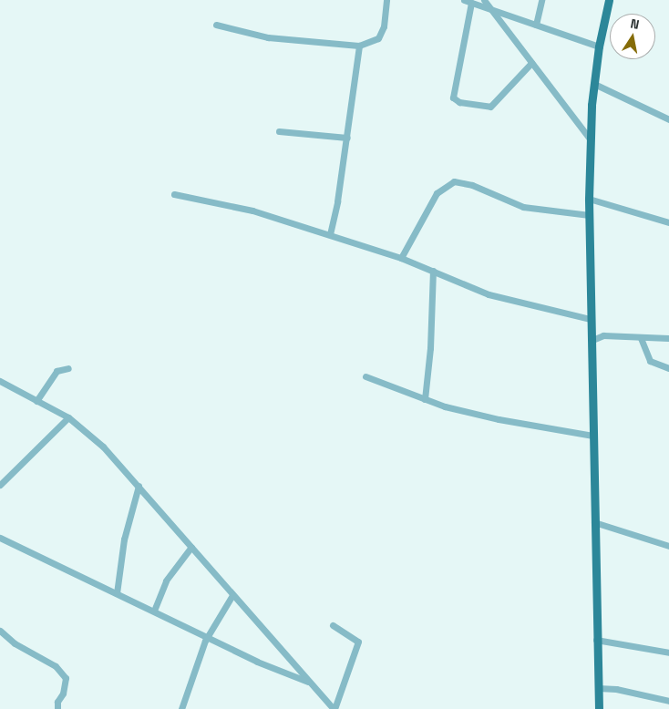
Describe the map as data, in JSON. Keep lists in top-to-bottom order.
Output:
{
  "north": "top"
}
